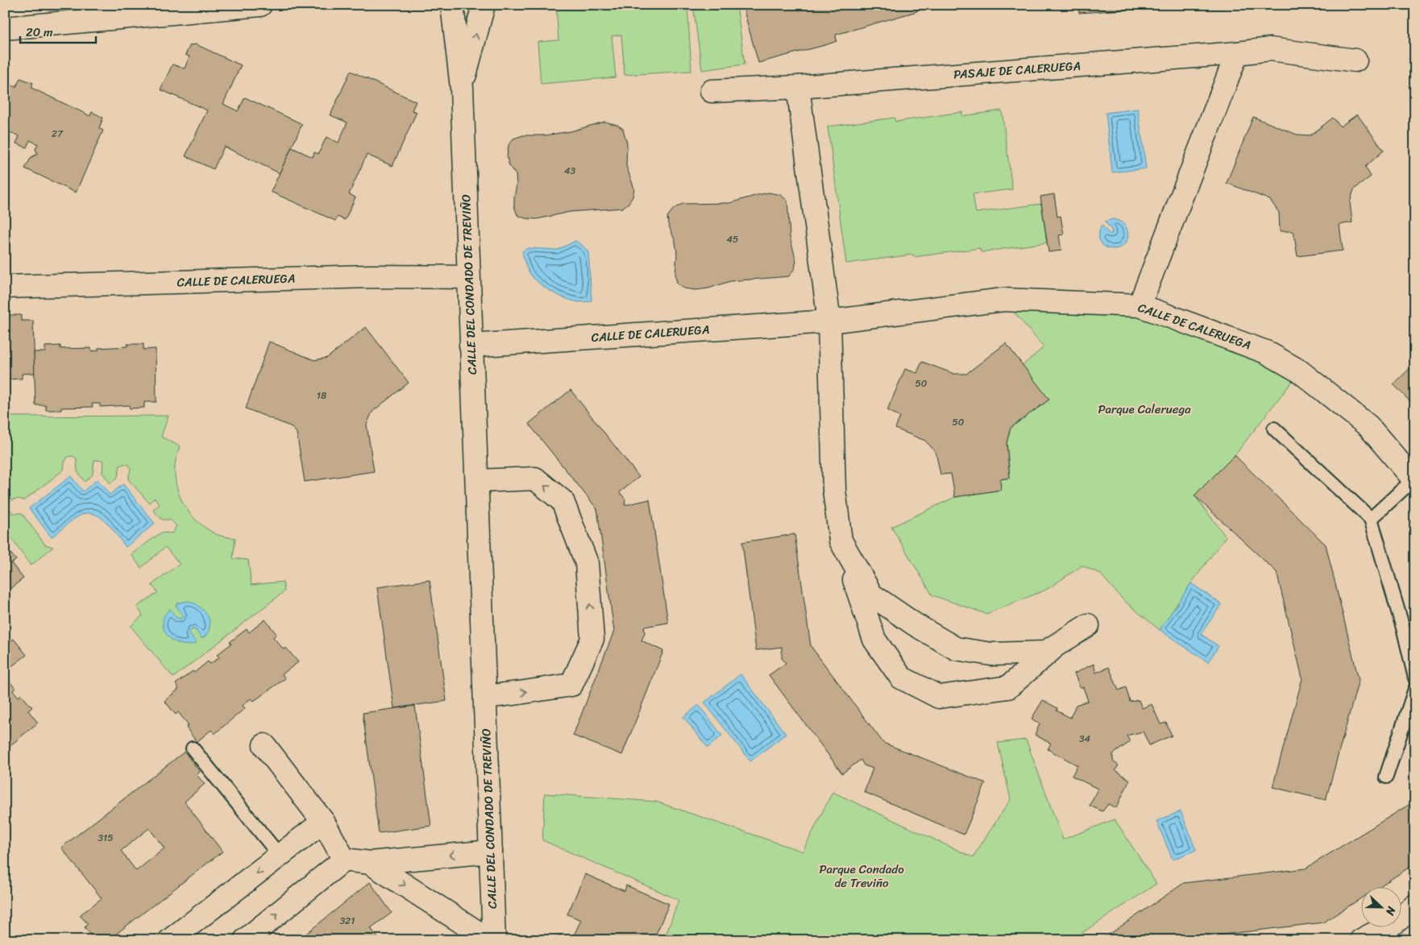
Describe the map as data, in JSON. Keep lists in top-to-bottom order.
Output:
{
  "streets": {
    "street": ["PASAJE DE CALERUEGA", "CALLE DE CALERUEGA", "CALLE DEL CONDADO DE TREVIÑO"]
  },
  "crossings": [
    ["CALLE DE CALERUEGA", "CALLE DEL CONDADO DE TREVIÑO"]
  ],
  "parks": ["Parque Caleruega", "Parque Condado de Treviño"],
  "house_numbers": [
    "27",
    "43",
    "45",
    "50",
    "18",
    "50",
    "34",
    "315",
    "321"
  ],
  "scale_bar": "20 m",
  "north": "right"
}
